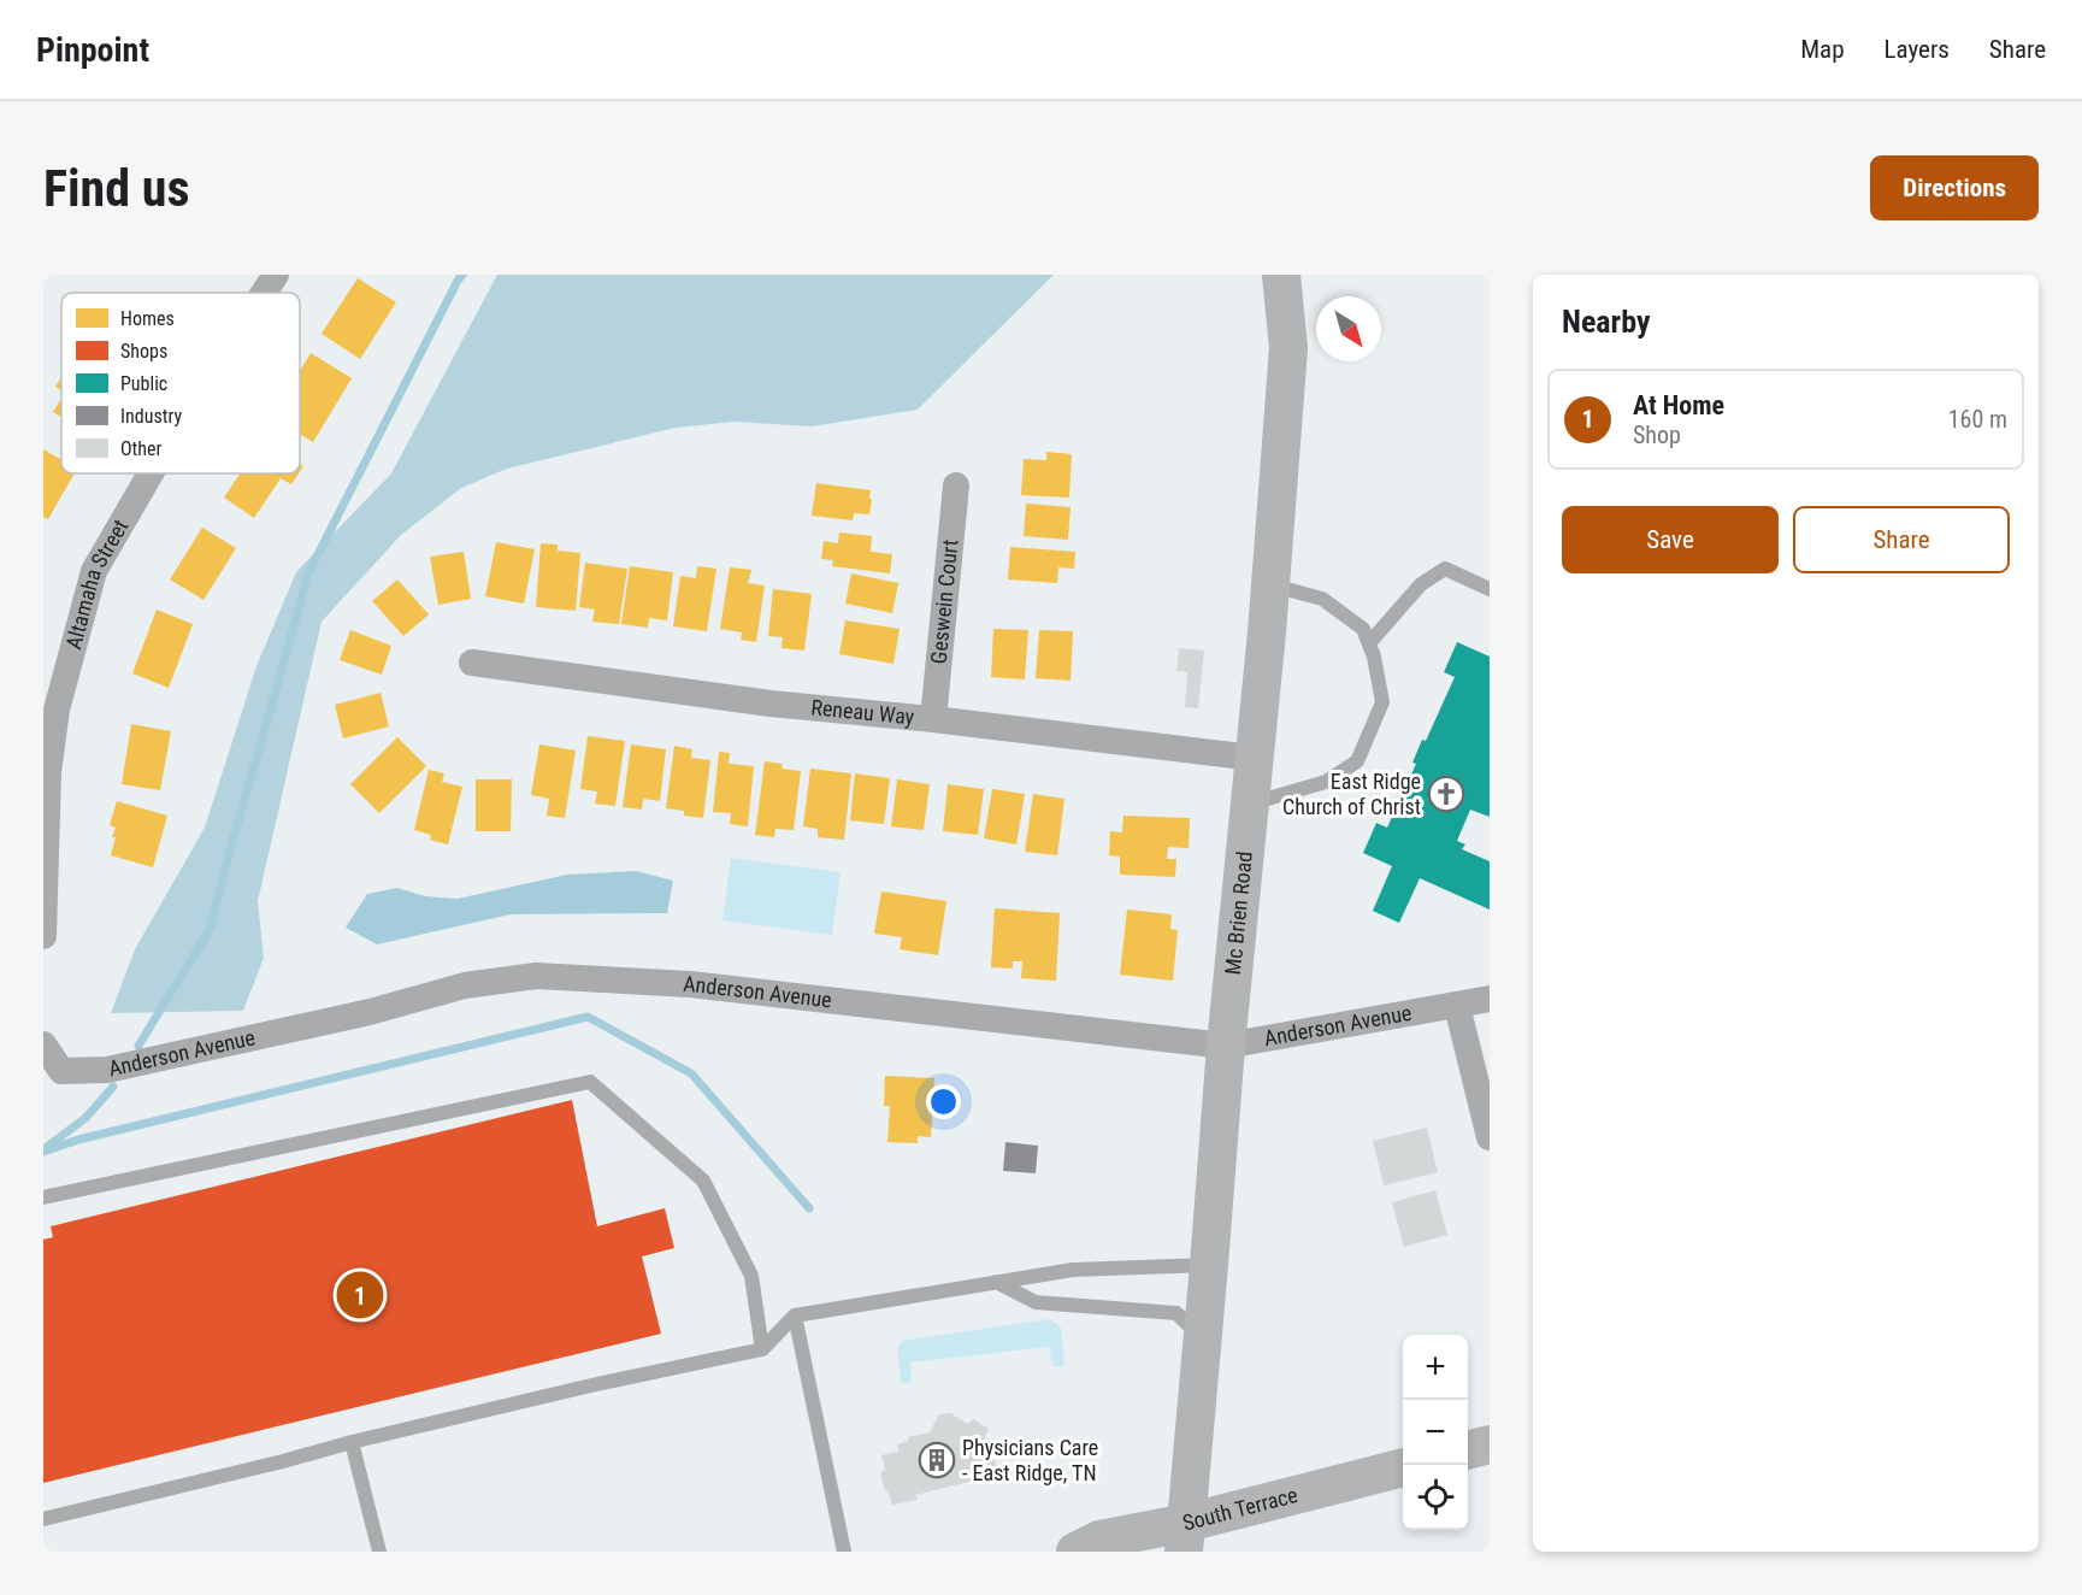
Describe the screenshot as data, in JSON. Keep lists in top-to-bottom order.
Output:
{
  "streets": {
    "street": [
      "Altamaha Street",
      "Geswein Court",
      "Reneau Way",
      "Mc Brien Road",
      "Anderson Avenue",
      "South Terrace"
    ]
  },
  "crossings": [
    ["Geswein Court", "Reneau Way"],
    ["Reneau Way", "Mc Brien Road"],
    ["Mc Brien Road", "Anderson Avenue"],
    ["Mc Brien Road", "South Terrace"]
  ],
  "places": {
    "church": ["East Ridge Church of Christ"],
    "building": ["Physicians Care - East Ridge, TN"]
  },
  "legend": [
    "Homes",
    "Shops",
    "Public",
    "Industry",
    "Other"
  ],
  "north": "bottom right",
  "page": {
    "header": "Pinpoint",
    "nav": ["Map", "Layers", "Share"],
    "buttons": [
      "Directions",
      ["Save", "Share"]
    ],
    "title": "Find us",
    "heading": "Nearby",
    "list": [
      {
        "mark": "1",
        "name": "At Home",
        "note": "Shop",
        "value": "160 m"
      }
    ],
    "pins": "1",
    "map_buttons": ["+", "−"]
  }
}
